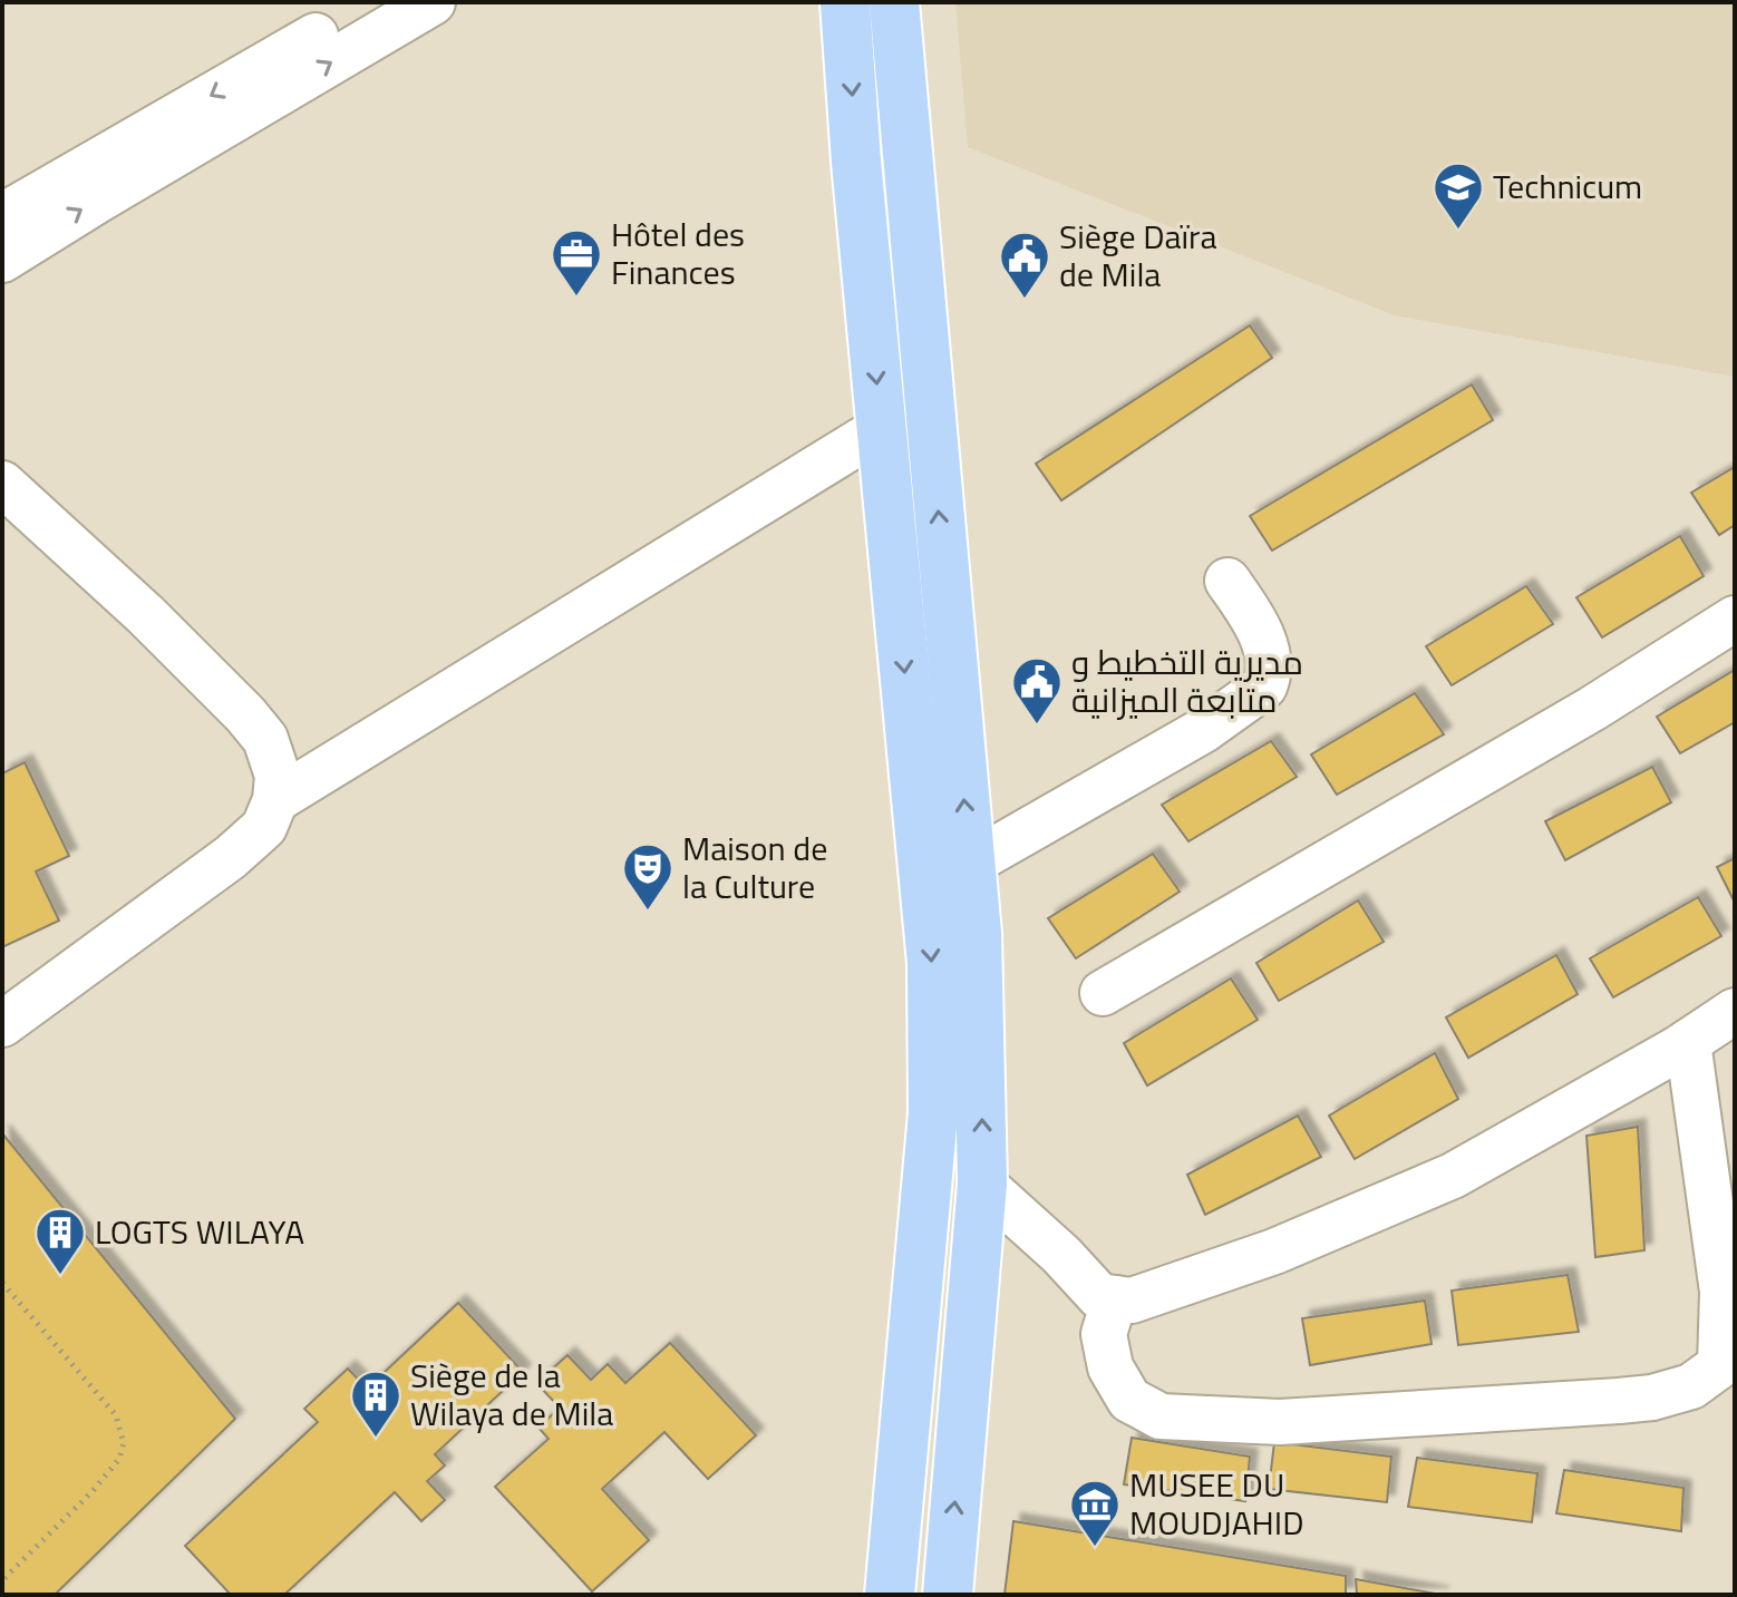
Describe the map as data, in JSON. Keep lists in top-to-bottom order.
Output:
{
  "places": {
    "school or university": ["Technicum"],
    "office": ["Hôtel des Finances"],
    "public building": ["Siège Daïra de Mila", "مديرية التخطيط و متابعة الميزانية"],
    "theatre": ["Maison de la Culture"],
    "building": ["LOGTS WILAYA", "Siège de la Wilaya de Mila"],
    "museum": ["MUSEE DU MOUDJAHID"]
  }
}
